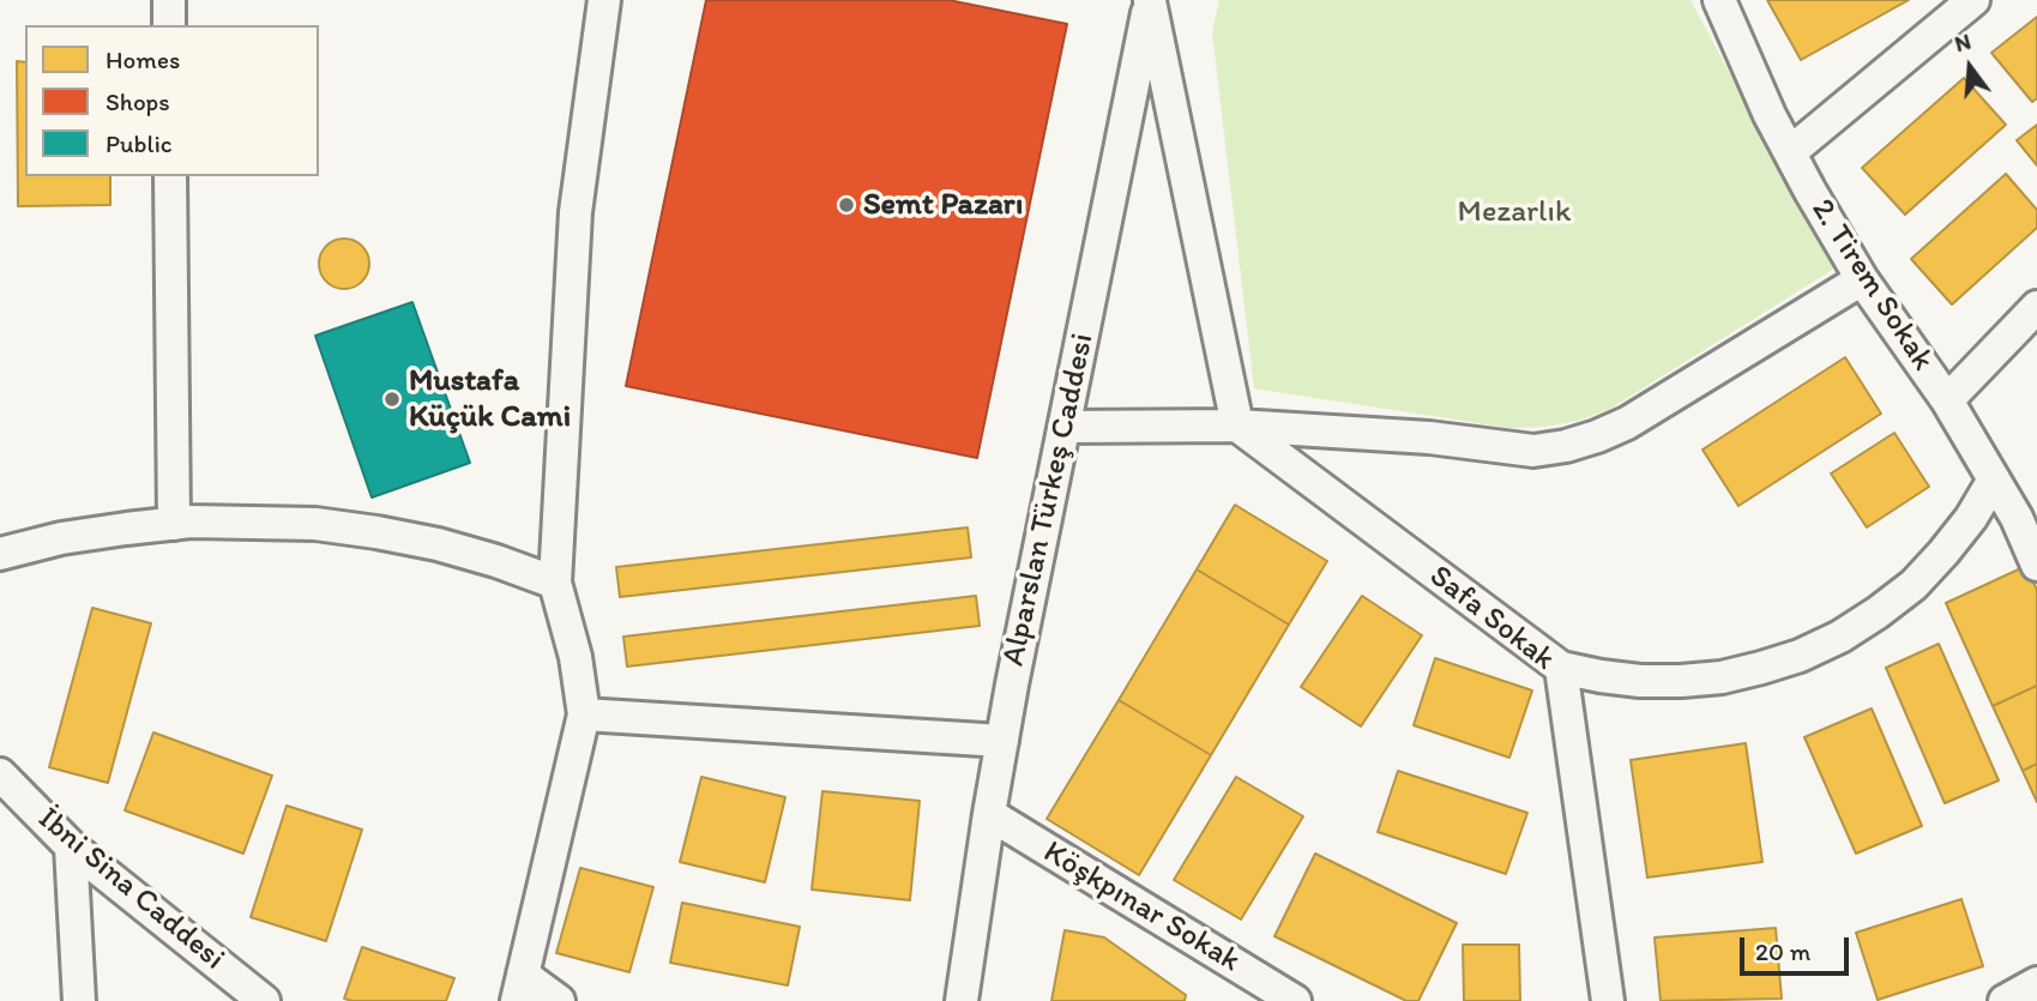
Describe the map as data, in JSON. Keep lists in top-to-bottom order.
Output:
{
  "streets": {
    "street": [
      "2. Tirem Sokak",
      "Alparslan Türkeş Caddesi",
      "Safa Sokak",
      "İbni Sina Caddesi",
      "Köşkpınar Sokak"
    ]
  },
  "crossings": [
    ["Alparslan Türkeş Caddesi", "Köşkpınar Sokak"]
  ],
  "parks": ["Mezarlık"],
  "places": ["Semt Pazarı", "Mustafa Küçük Cami"],
  "legend": ["Homes", "Shops", "Public"],
  "scale_bar": "20 m",
  "north": "top"
}
